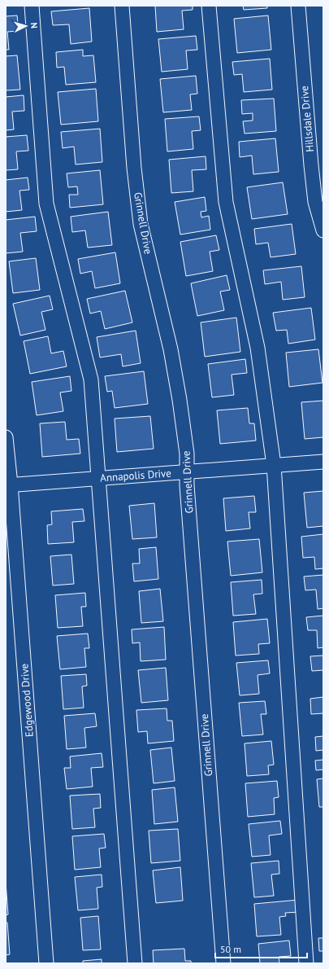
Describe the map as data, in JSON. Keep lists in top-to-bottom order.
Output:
{
  "streets": {
    "street": [
      "Hillsdale Drive",
      "Grinnell Drive",
      "Annapolis Drive",
      "Edgewood Drive"
    ]
  },
  "crossings": [
    ["Grinnell Drive", "Annapolis Drive"],
    ["Annapolis Drive", "Edgewood Drive"]
  ],
  "scale_bar": "50 m",
  "north": "right"
}
